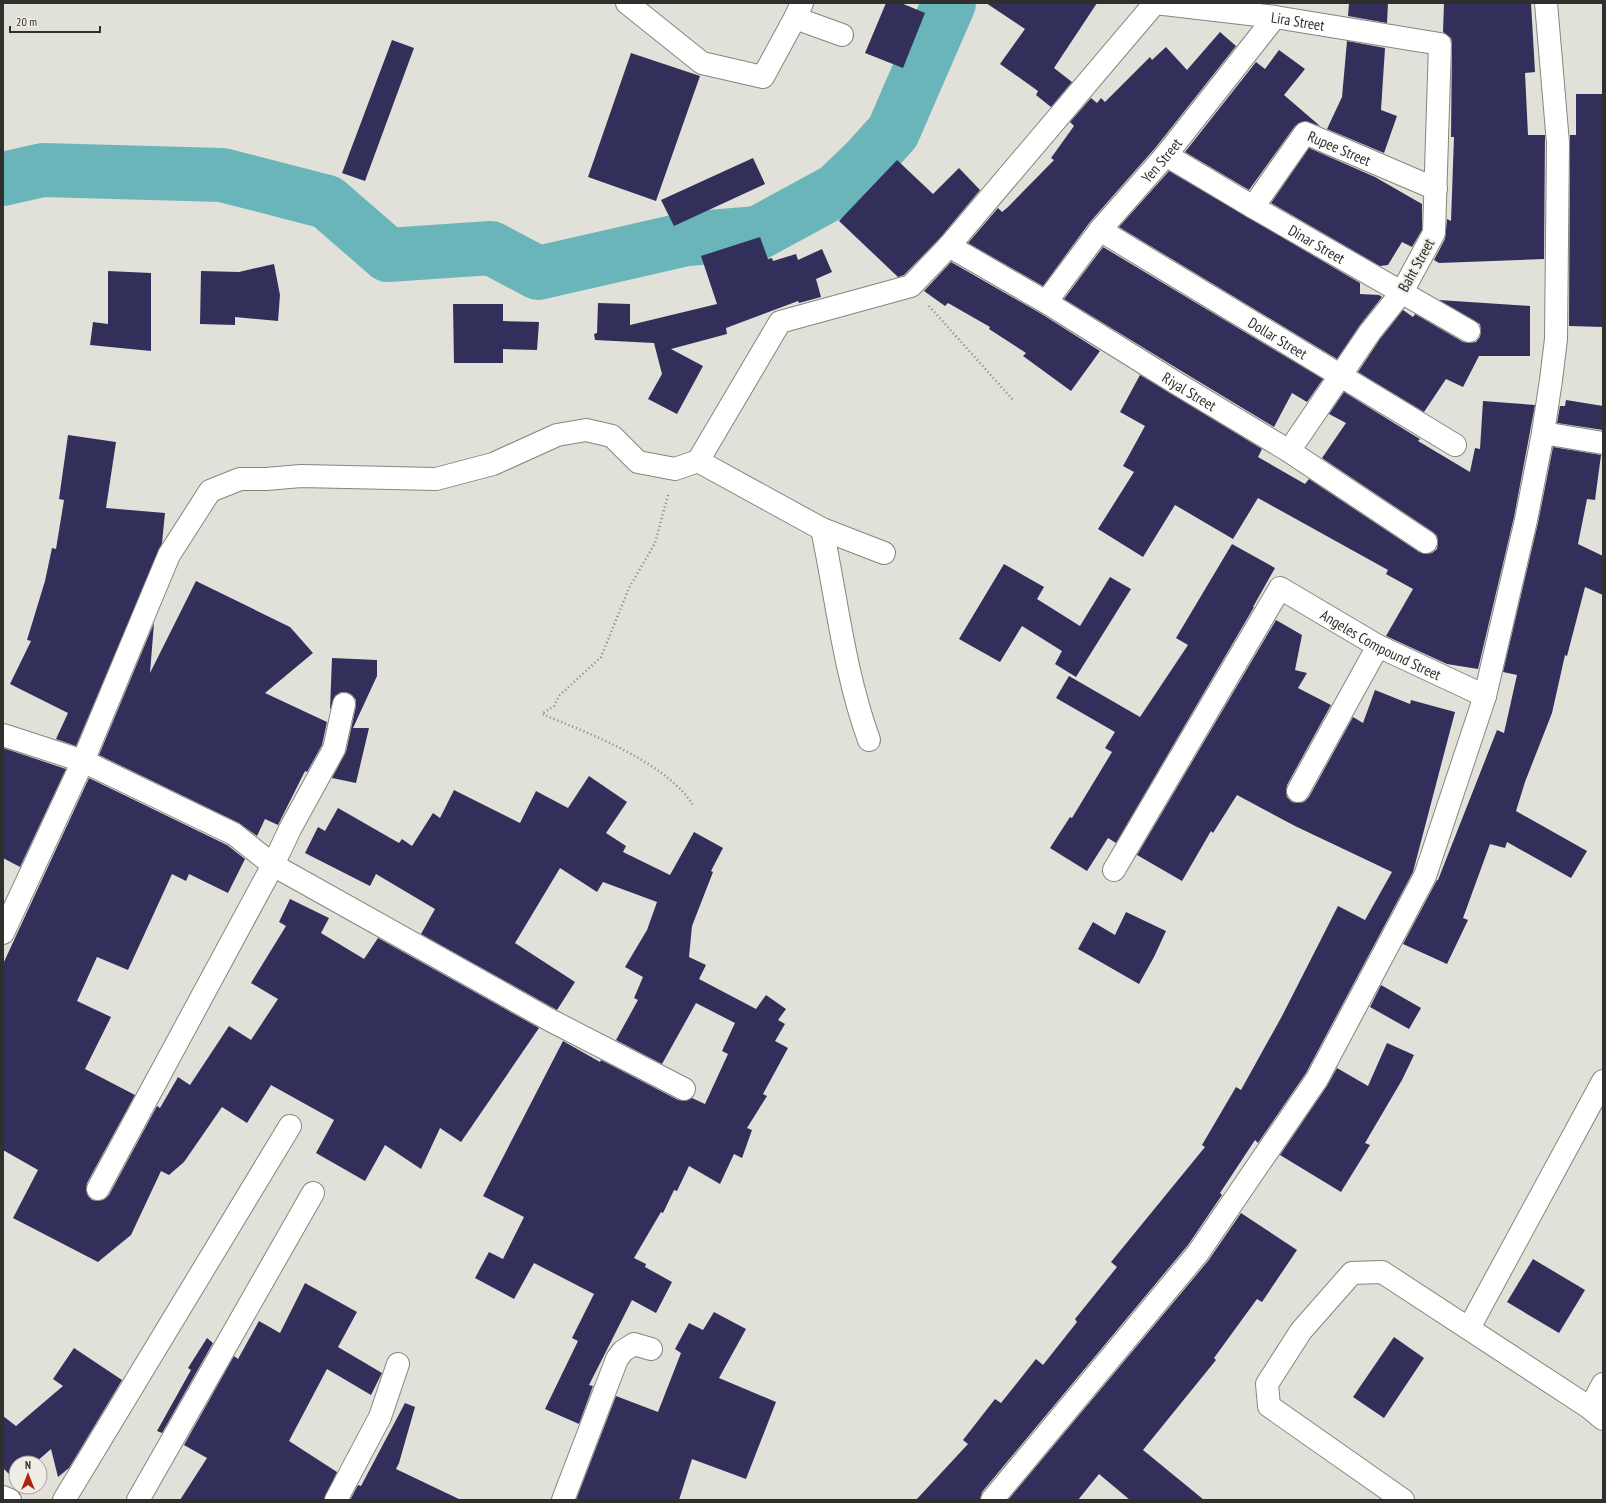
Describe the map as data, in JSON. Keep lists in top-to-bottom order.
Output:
{
  "streets": {
    "street": [
      "Lira Street",
      "Rupee Street",
      "Yen Street",
      "Dinar Street",
      "Baht Street",
      "Dollar Street",
      "Riyal Street",
      "Angeles Compound Street"
    ]
  },
  "crossings": [
    ["Lira Street", "Yen Street"],
    ["Lira Street", "Baht Street"],
    ["Rupee Street", "Dinar Street"],
    ["Rupee Street", "Baht Street"],
    ["Yen Street", "Dinar Street"],
    ["Yen Street", "Dollar Street"],
    ["Yen Street", "Riyal Street"],
    ["Dinar Street", "Baht Street"],
    ["Baht Street", "Dollar Street"],
    ["Baht Street", "Riyal Street"]
  ],
  "scale_bar": "20 m",
  "north": "top"
}
